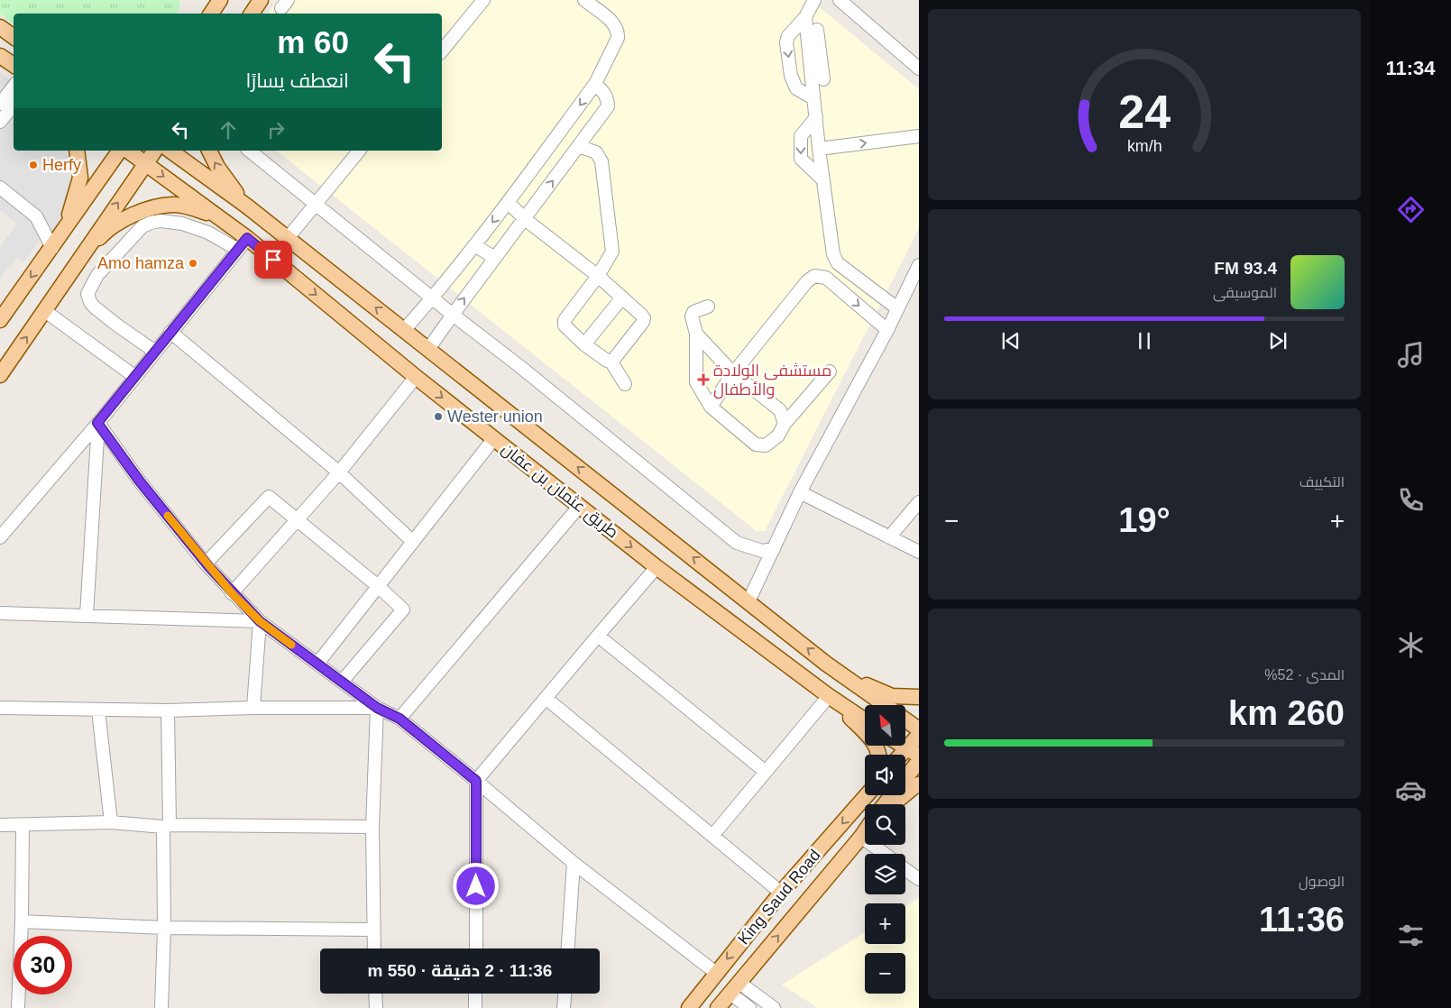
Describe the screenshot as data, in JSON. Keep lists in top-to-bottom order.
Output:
{
  "streets": {
    "main road": ["طريق عثمان بن عفان", "King Saud Road"]
  },
  "places": {
    "other": ["Herfy", "Amo hamza", "Wester union"],
    "health": ["مستشفى الولادة والأطفال"]
  },
  "north": "top left",
  "page": {
    "tabs": "11:34",
    "turn": ["60 m", "انعطف يسارًا"],
    "song": ["93.4 FM", "الموسيقى"],
    "tile": [
      "التكييف",
      ["المدى · 52%", "260 km"],
      ["الوصول", "11:36"]
    ],
    "heat": ["−", "19°", "+"],
    "map_buttons": ["+", "−"],
    "limit": "30",
    "trip": "11:36 · 2 دقيقة · 550 m",
    "gauge": ["24", "km/h"]
  }
}
